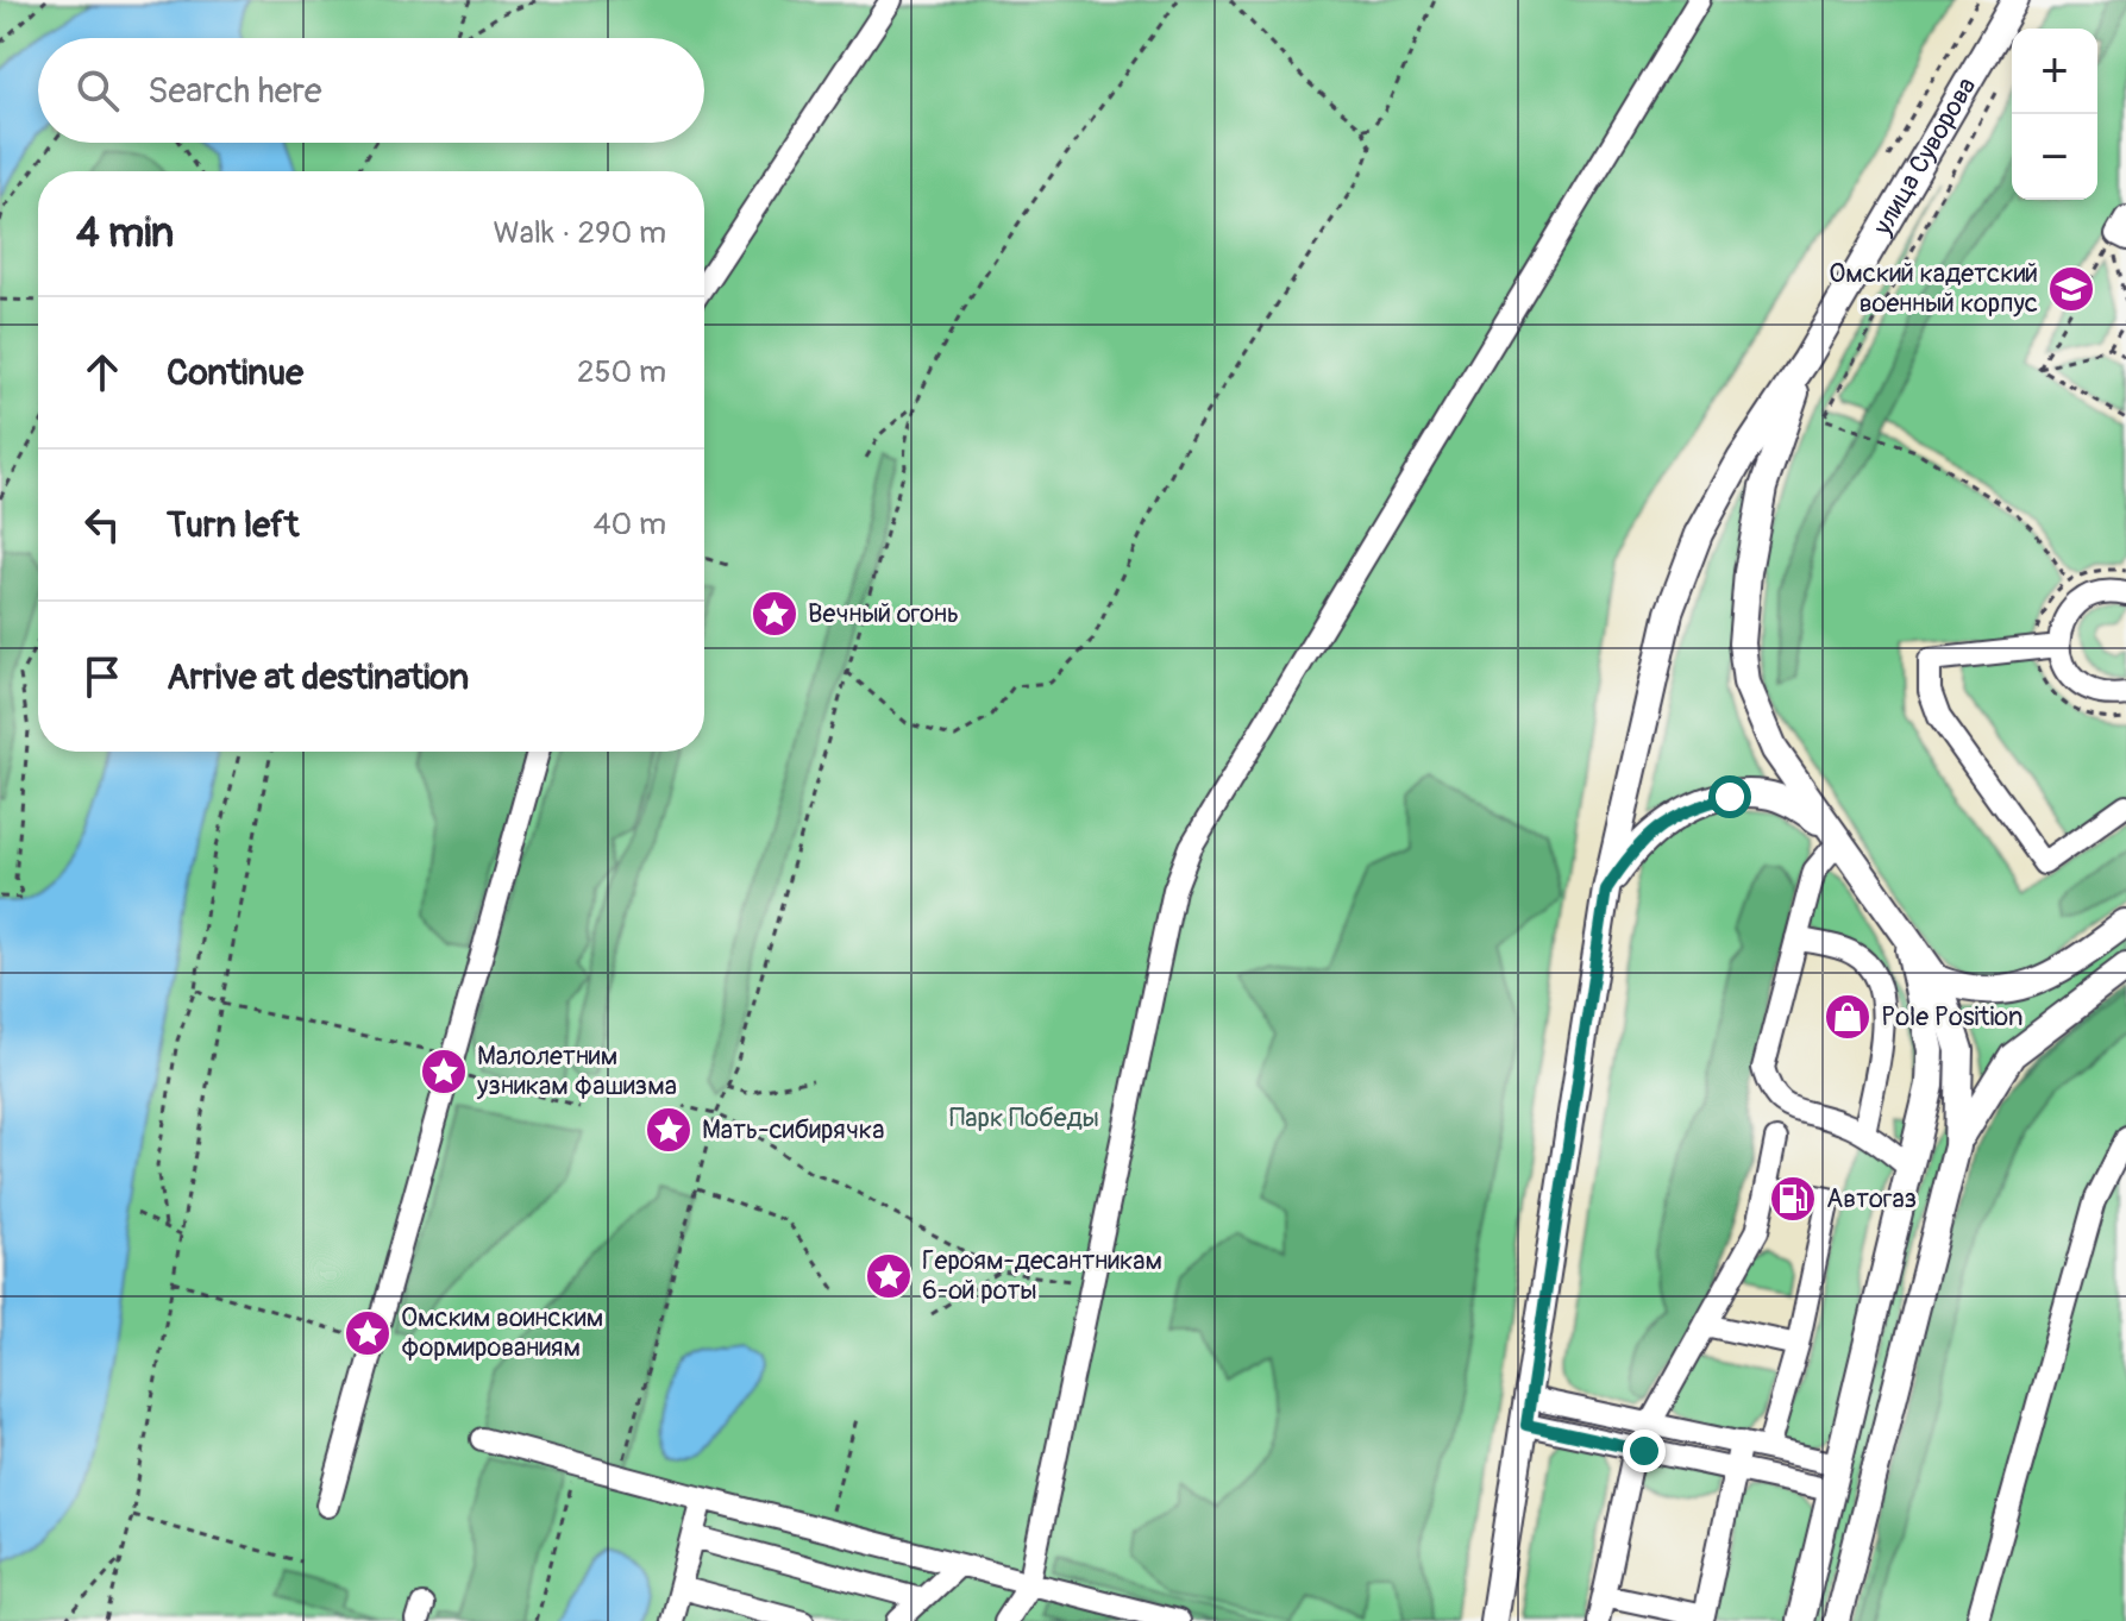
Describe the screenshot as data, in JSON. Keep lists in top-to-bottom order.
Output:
{
  "streets": {
    "main road": ["улица Суворова"]
  },
  "parks": ["Парк Победы"],
  "places": {
    "school or university": ["Омский кадетский военный корпус"],
    "place": [
      "Вечный огонь",
      "Малолетним узникам фашизма",
      "Мать-сибирячка",
      "Героям-десантникам 6-ой роты",
      "Омским воинским формированиям"
    ],
    "shop": ["Pole Position"],
    "fuel station": ["Автогаз"]
  },
  "page": {
    "map_buttons": ["+", "−"],
    "search": "Search here",
    "heading": ["4 min", "Walk · 290 m"],
    "list": [
      ["Continue", "250 m"],
      ["Turn left", "40 m"],
      "Arrive at destination"
    ]
  }
}
